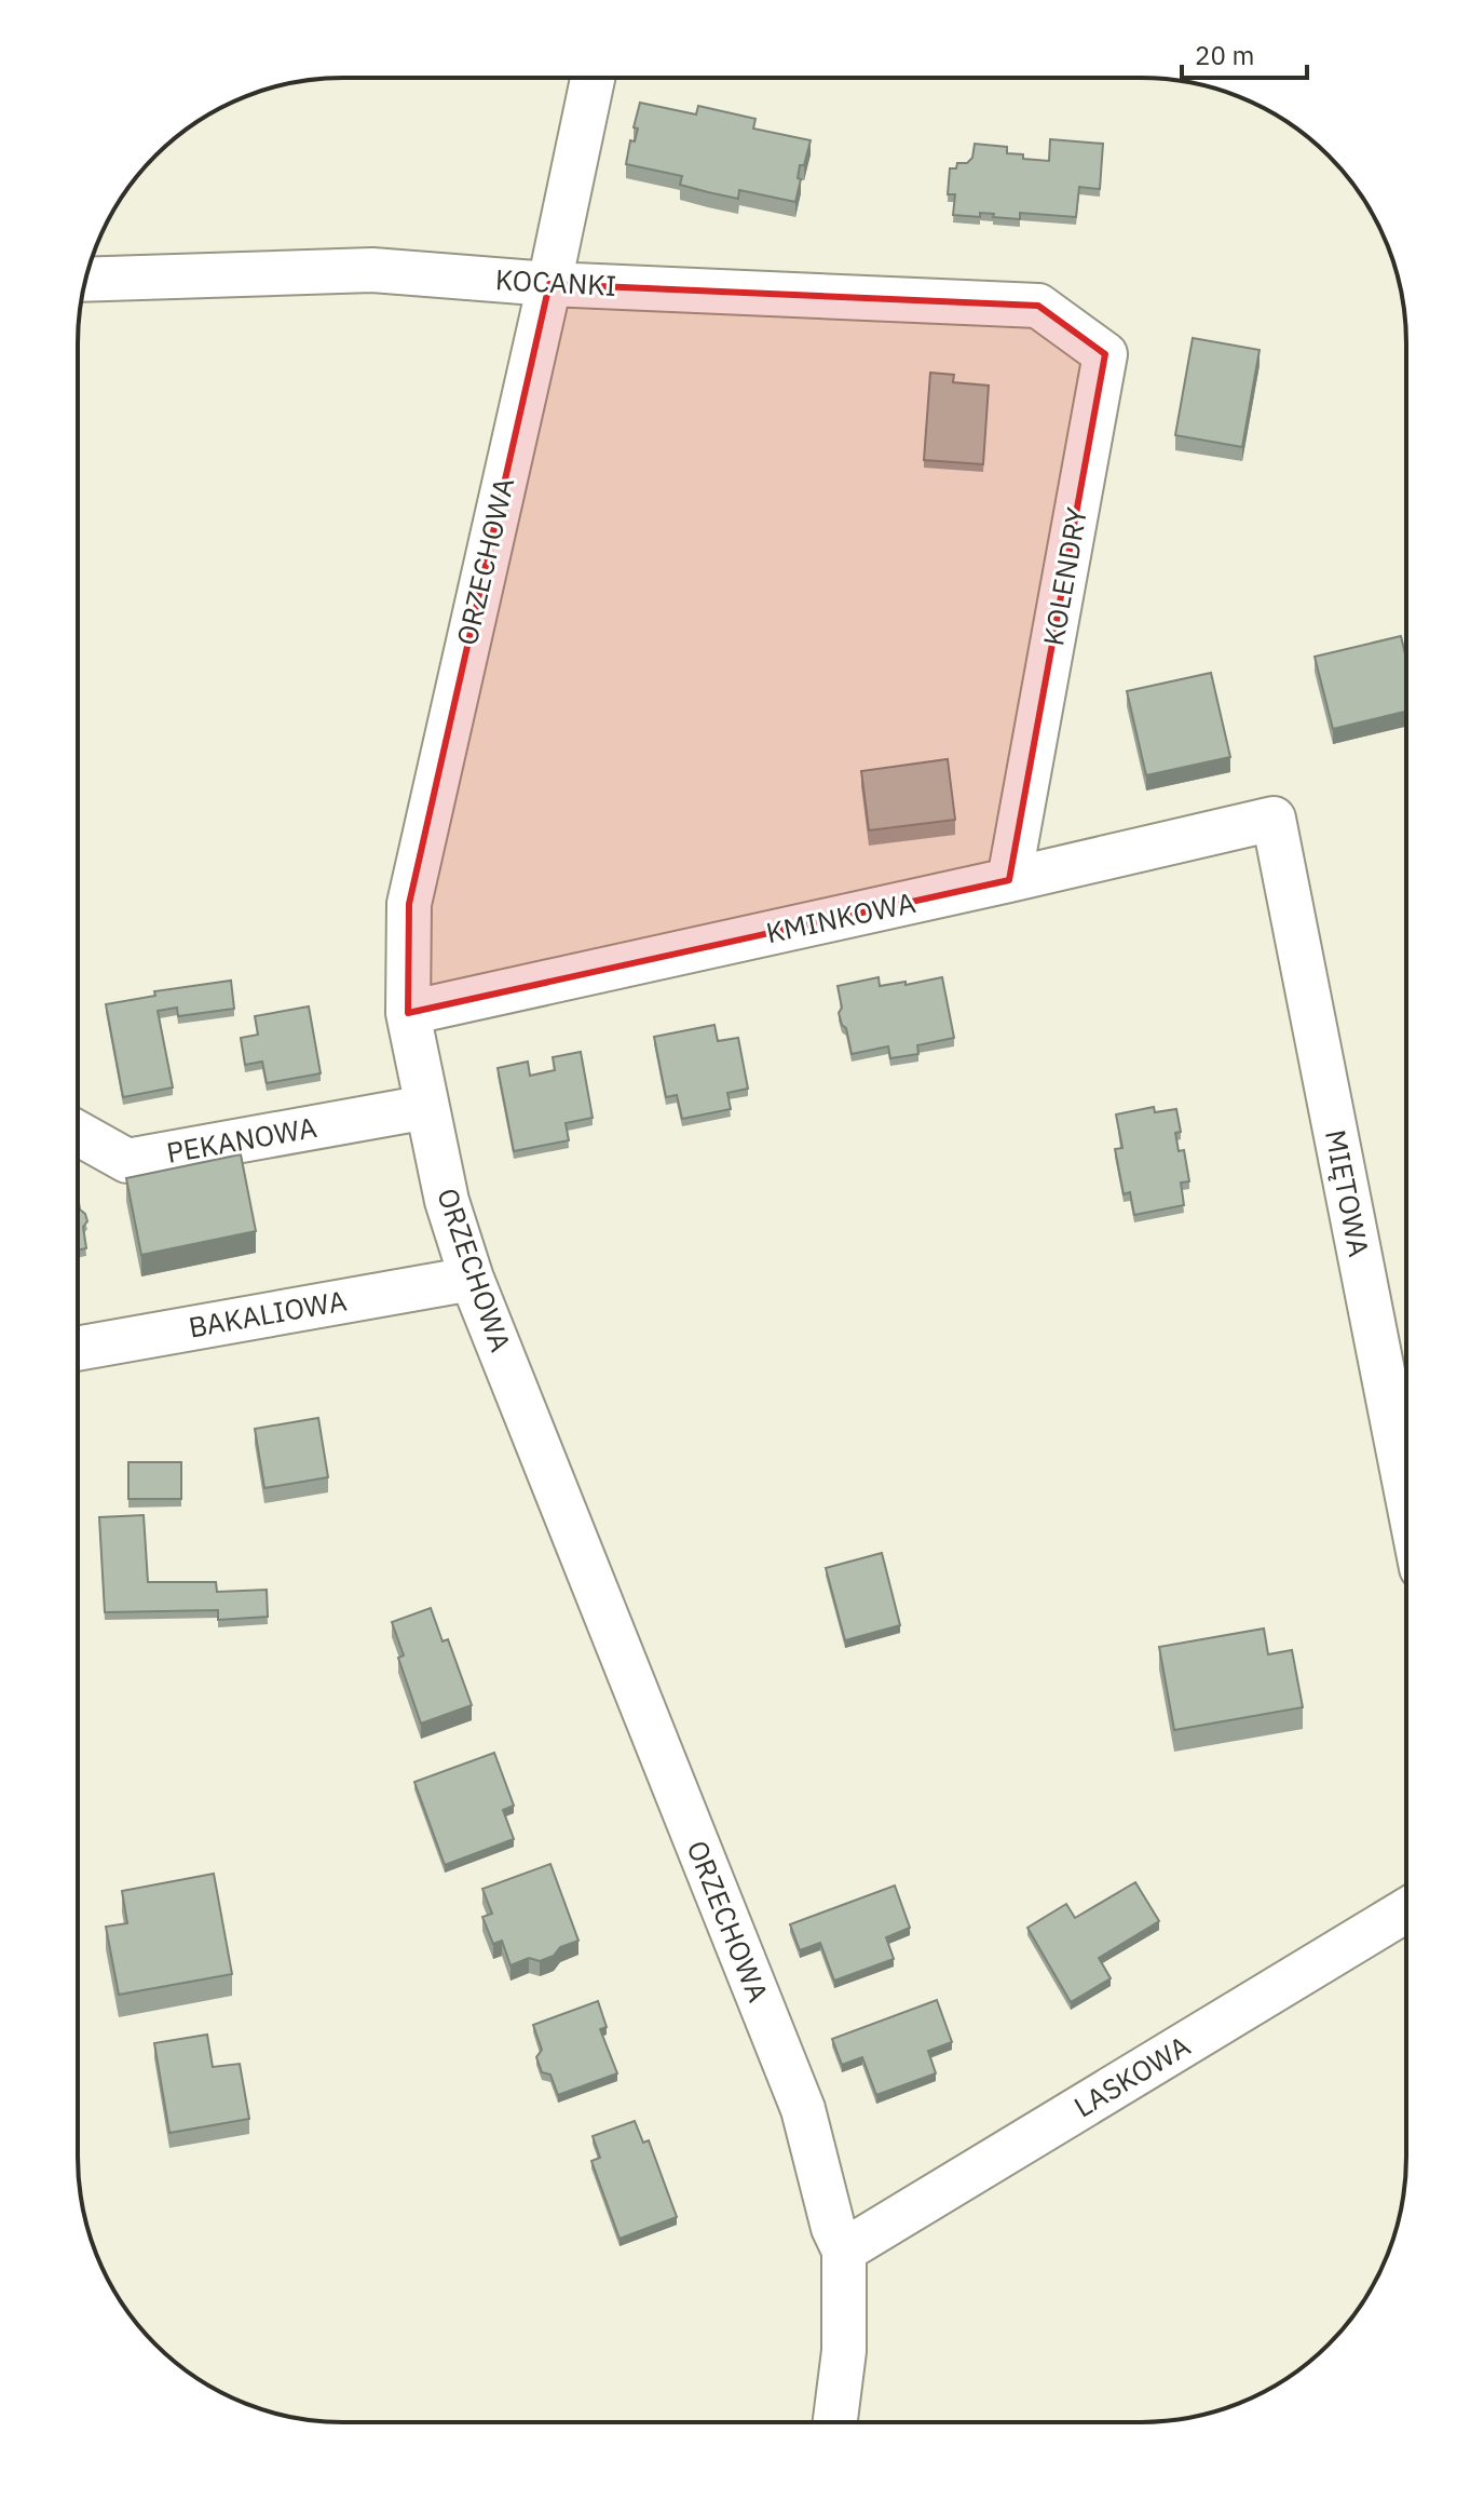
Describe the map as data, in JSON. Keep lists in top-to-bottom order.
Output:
{
  "streets": {
    "street": [
      "KOCANKI",
      "ORZECHOWA",
      "KOLENDRY",
      "KMINKOWA",
      "PEKANOWA",
      "MIĘTOWA",
      "BAKALIOWA",
      "LASKOWA"
    ]
  },
  "crossings": [
    ["KOCANKI", "ORZECHOWA"],
    ["KOCANKI", "KOLENDRY"],
    ["ORZECHOWA", "KMINKOWA"],
    ["ORZECHOWA", "PEKANOWA"],
    ["ORZECHOWA", "BAKALIOWA"],
    ["ORZECHOWA", "LASKOWA"],
    ["KOLENDRY", "KMINKOWA"],
    ["KMINKOWA", "MIĘTOWA"]
  ],
  "scale_bar": "20 m"
}
